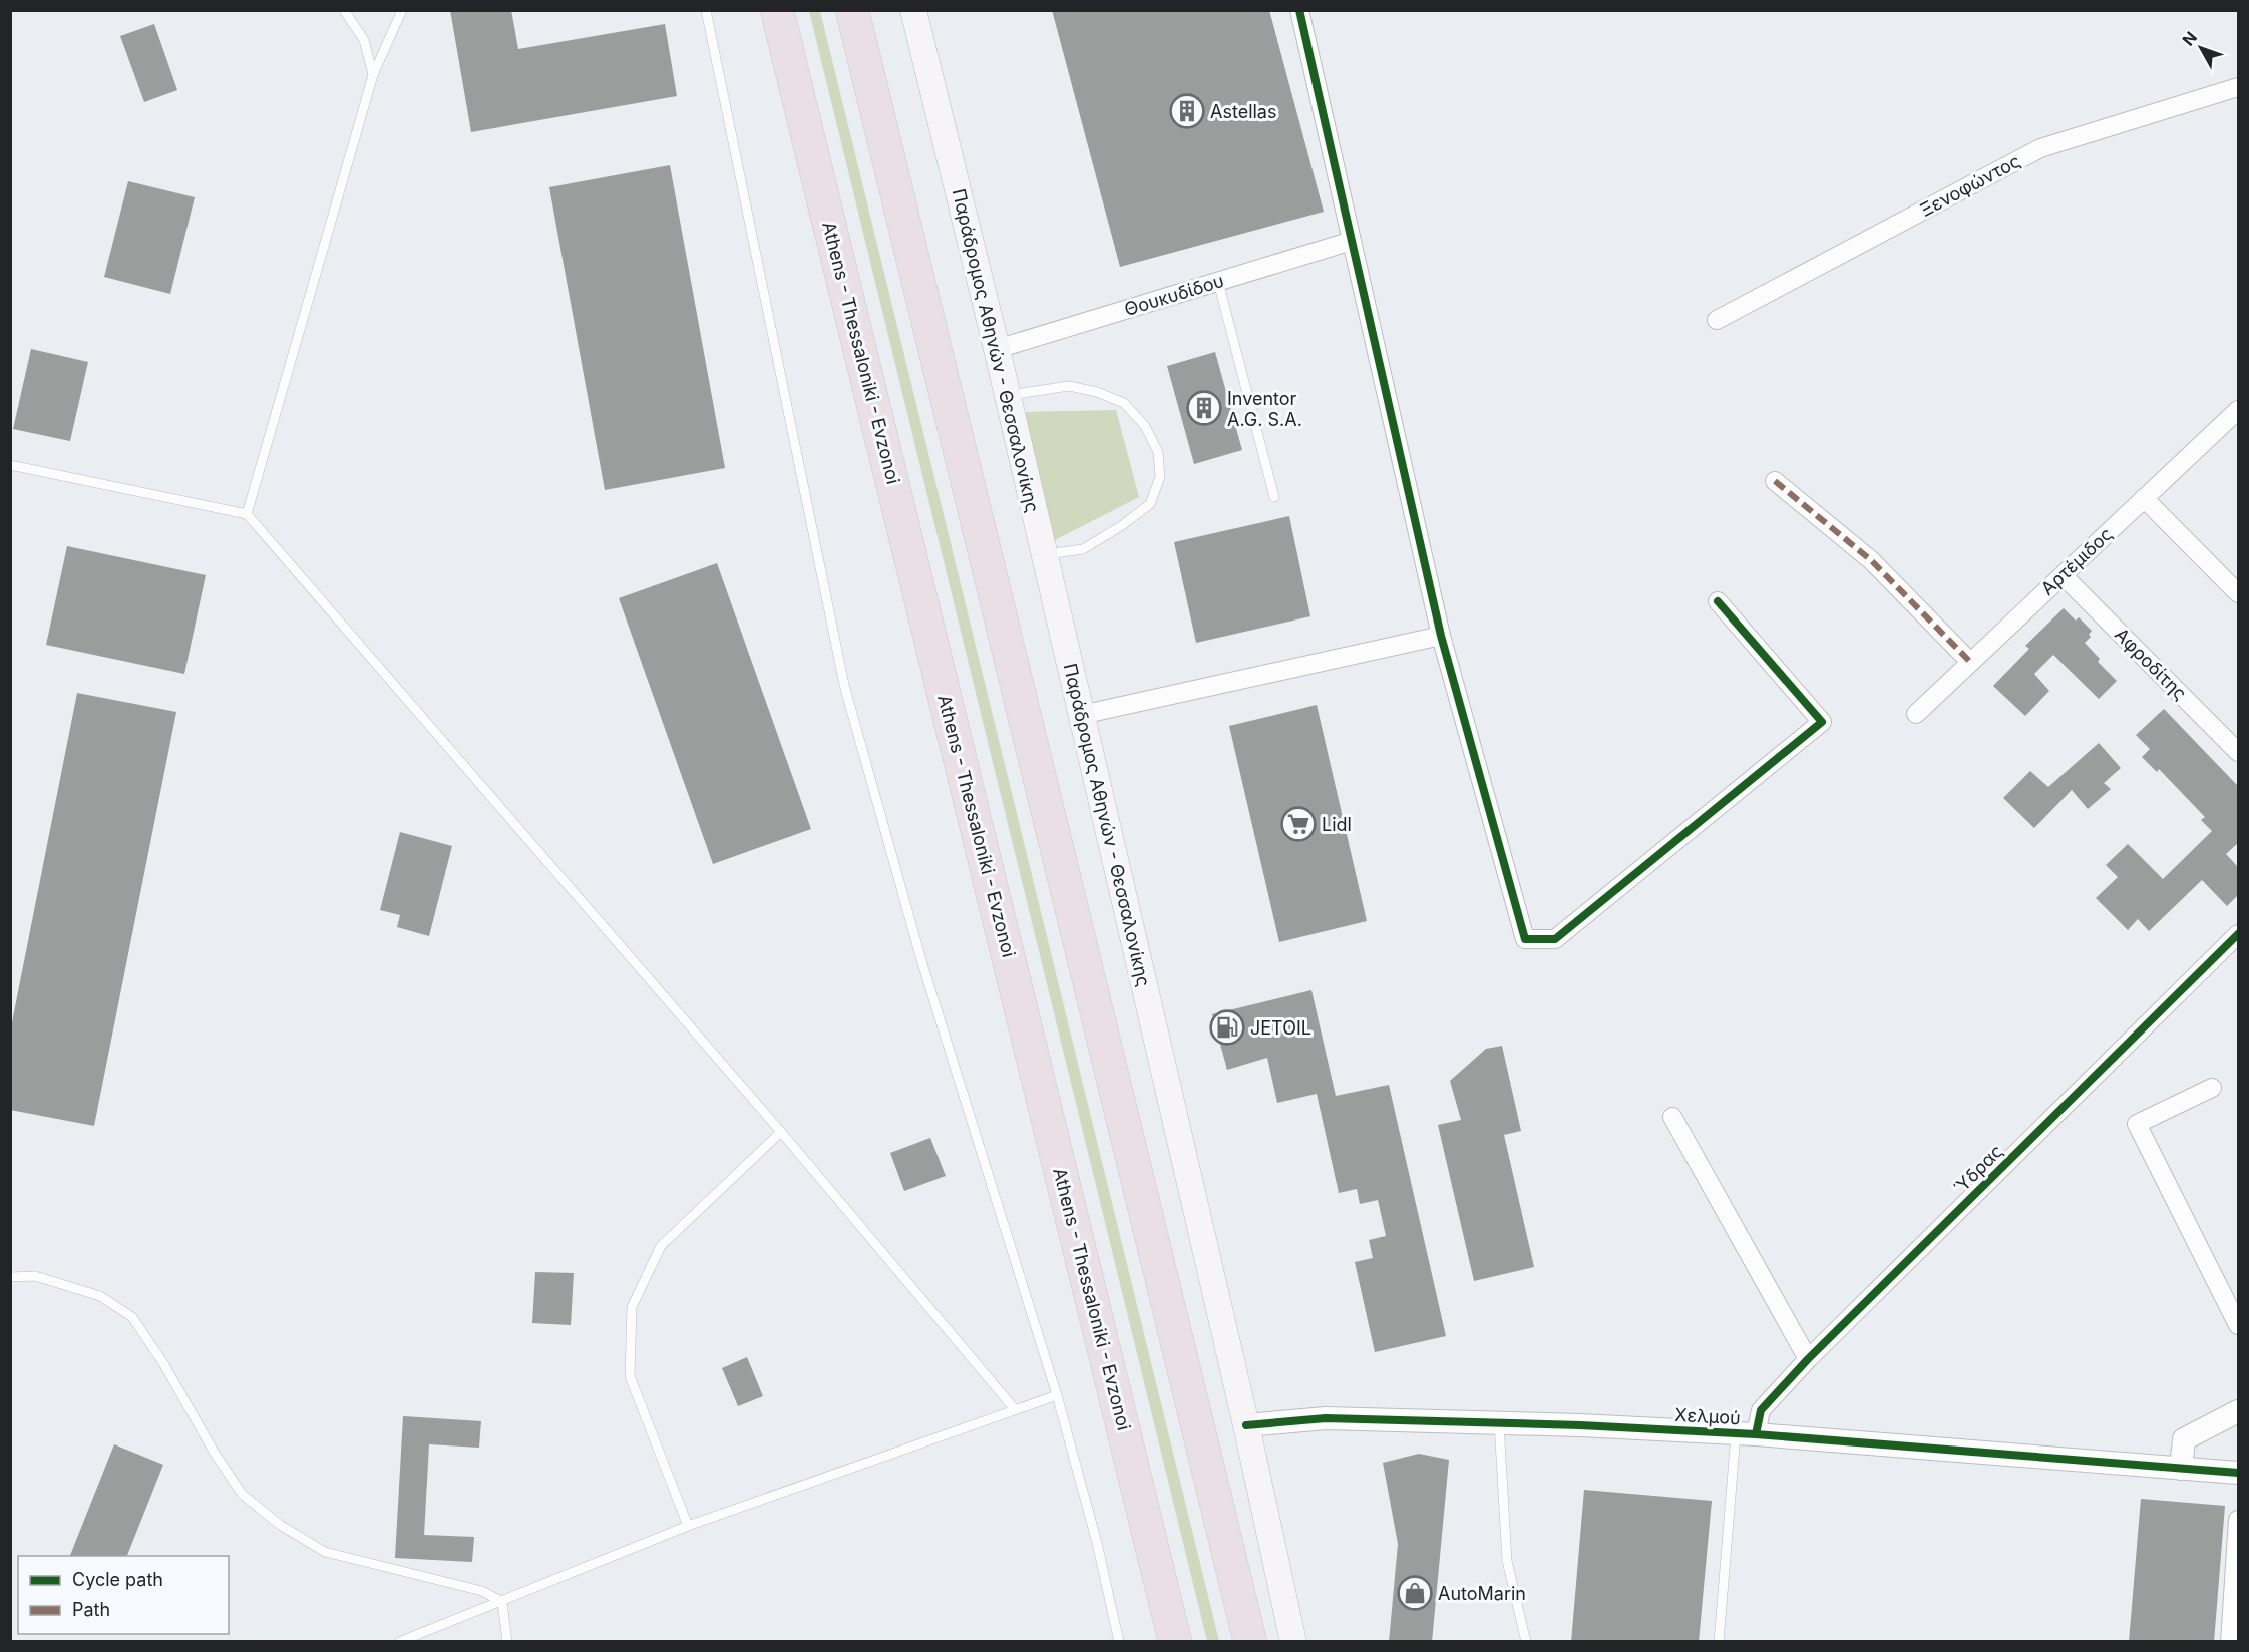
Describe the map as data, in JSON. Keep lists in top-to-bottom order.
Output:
{
  "streets": {
    "highway": ["Athens - Thessaloniki - Evzonoi"],
    "main road": ["Παράδρομος Αθηνών - Θεσσαλονίκης"],
    "street": [
      "Ξενοφώντος",
      "Θουκυδίδου",
      "Αρτέμιδος",
      "Αφροδίτης",
      "Ύδρας",
      "Χελμού"
    ]
  },
  "crossings": [
    ["Θουκυδίδου", "Παράδρομος Αθηνών - Θεσσαλονίκης"],
    ["Παράδρομος Αθηνών - Θεσσαλονίκης", "Χελμού"],
    ["Αρτέμιδος", "Αφροδίτης"],
    ["Ύδρας", "Χελμού"]
  ],
  "places": {
    "building": ["Astellas", "Inventor A.G. S.A."],
    "supermarket": ["Lidl"],
    "fuel station": ["JETOIL"],
    "shop": ["AutoMarin"]
  },
  "legend": ["Cycle path", "Path"],
  "north": "top left"
}
